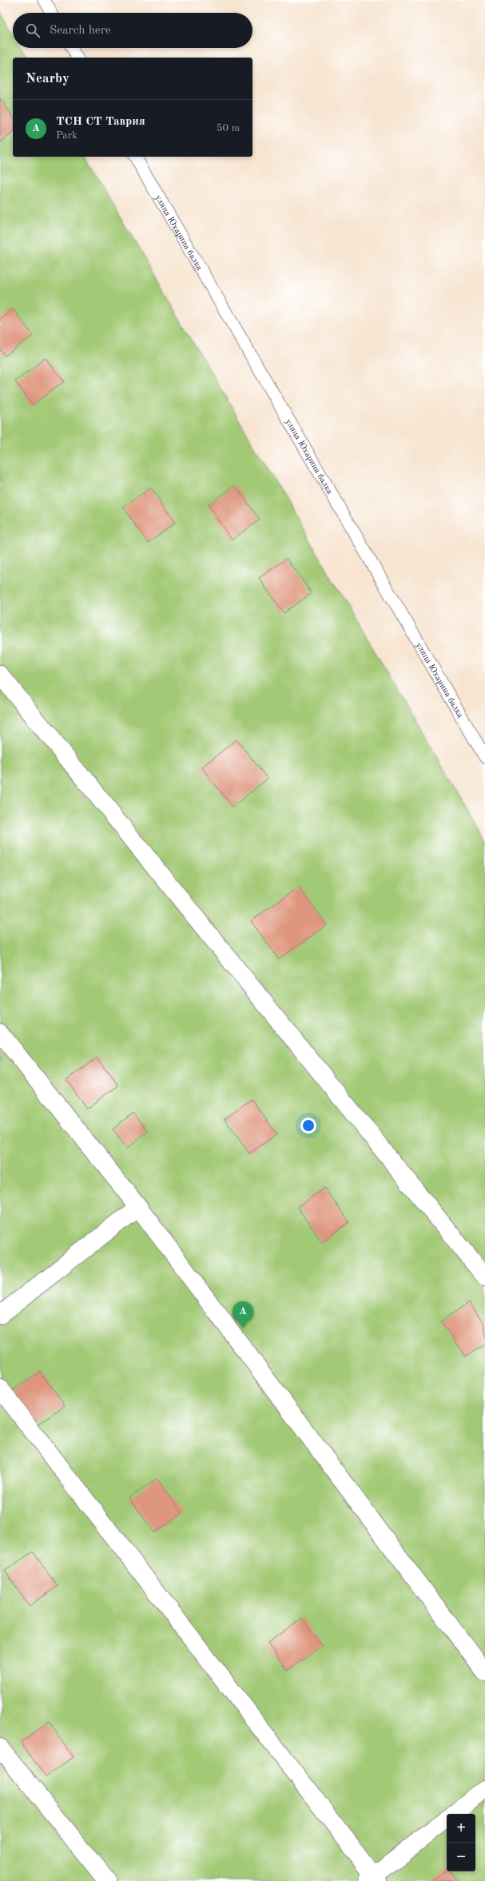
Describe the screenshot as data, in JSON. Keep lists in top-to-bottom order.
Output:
{
  "streets": {
    "lane": ["улица Юхарина балка"]
  },
  "page": {
    "search": "Search here",
    "heading": "Nearby",
    "list": [
      {
        "mark": "A",
        "name": "ТСН СТ Таврия",
        "note": "Park",
        "value": "50 m"
      }
    ],
    "pins": "A",
    "map_buttons": ["+", "−"]
  }
}
